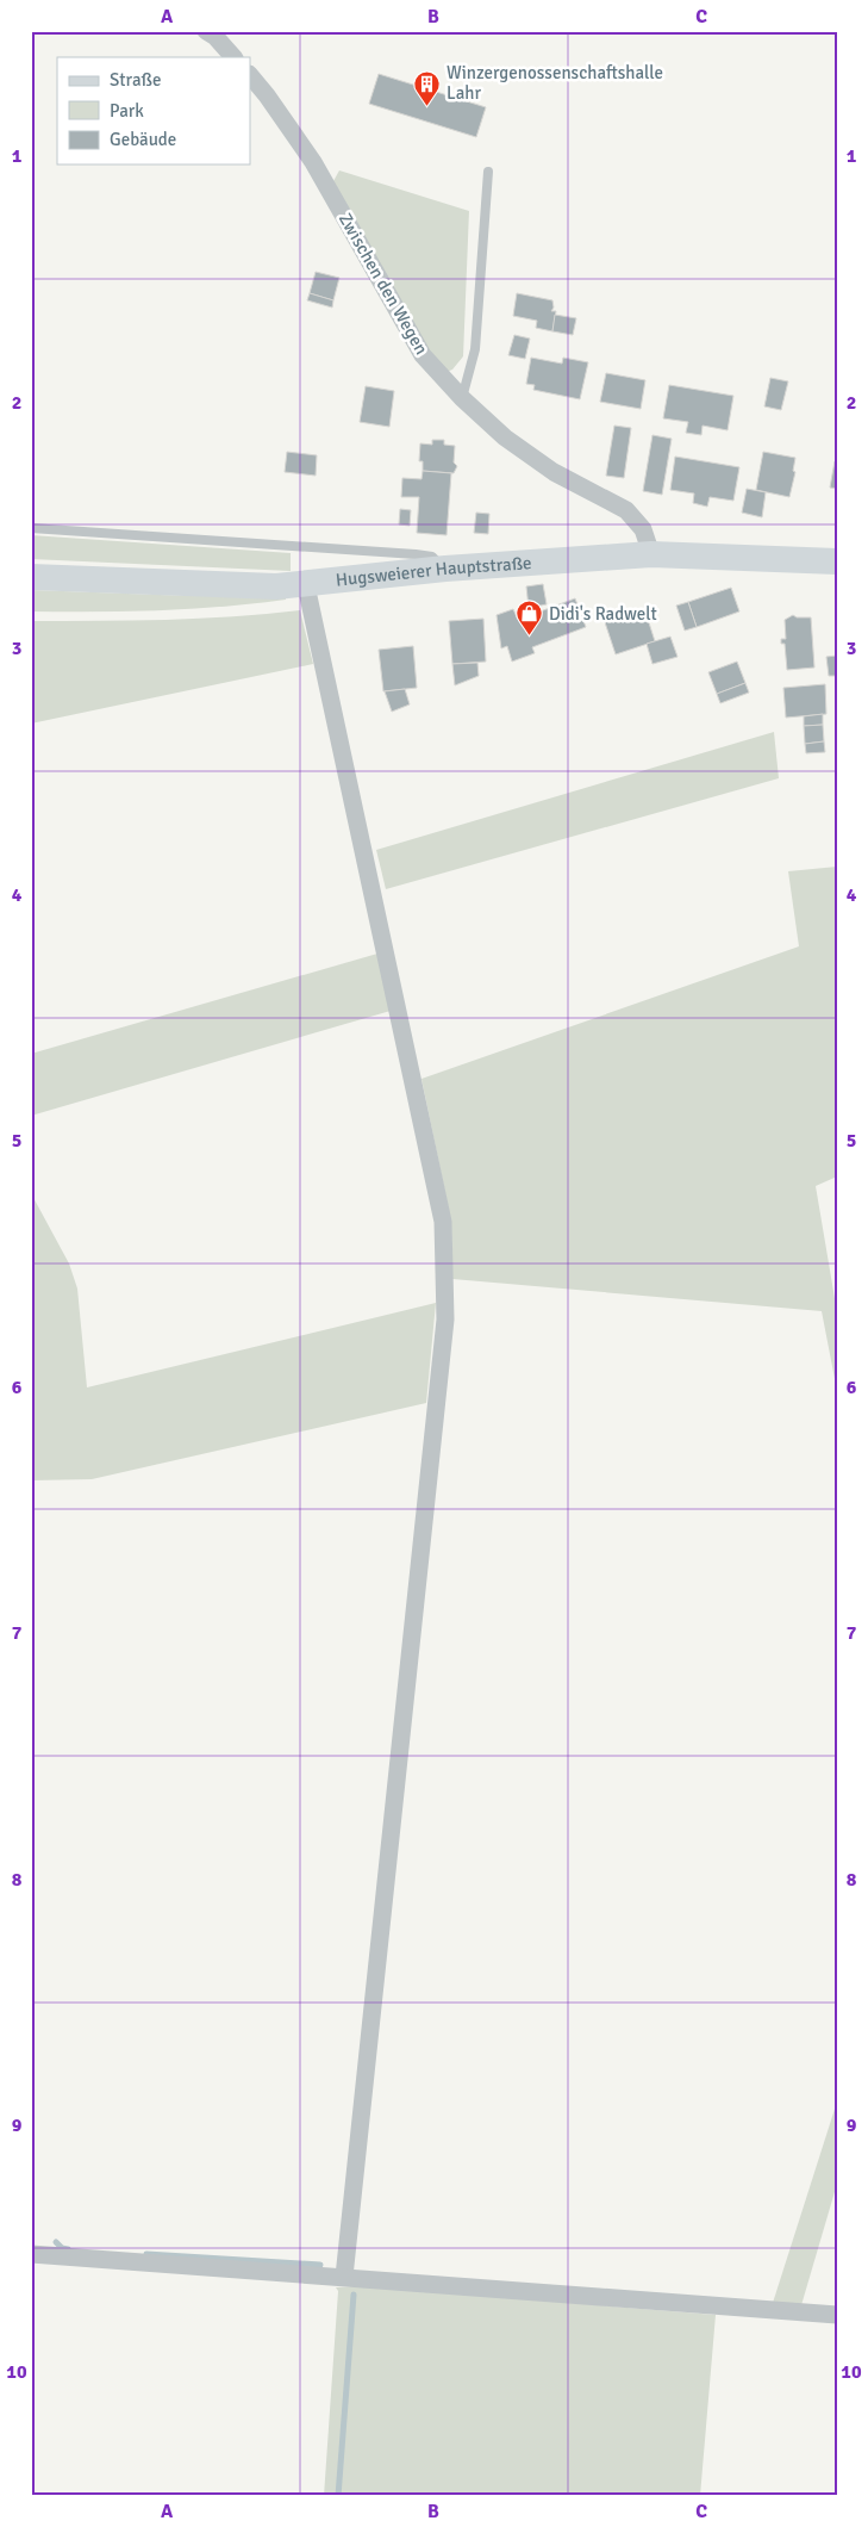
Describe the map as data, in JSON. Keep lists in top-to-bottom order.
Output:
{
  "streets": {
    "street": ["Zwischen den Wegen", "Hugsweierer Hauptstraße"]
  },
  "crossings": [
    ["Zwischen den Wegen", "Hugsweierer Hauptstraße"]
  ],
  "places": {
    "building": ["Winzergenossenschaftshalle Lahr"],
    "shop": ["Didi's Radwelt"]
  },
  "legend": ["Straße", "Park", "Gebäude"],
  "grid": {
    "columns": ["A", "B", "C"],
    "rows": [
      "1",
      "2",
      "3",
      "4",
      "5",
      "6",
      "7",
      "8",
      "9",
      "10"
    ]
  }
}
